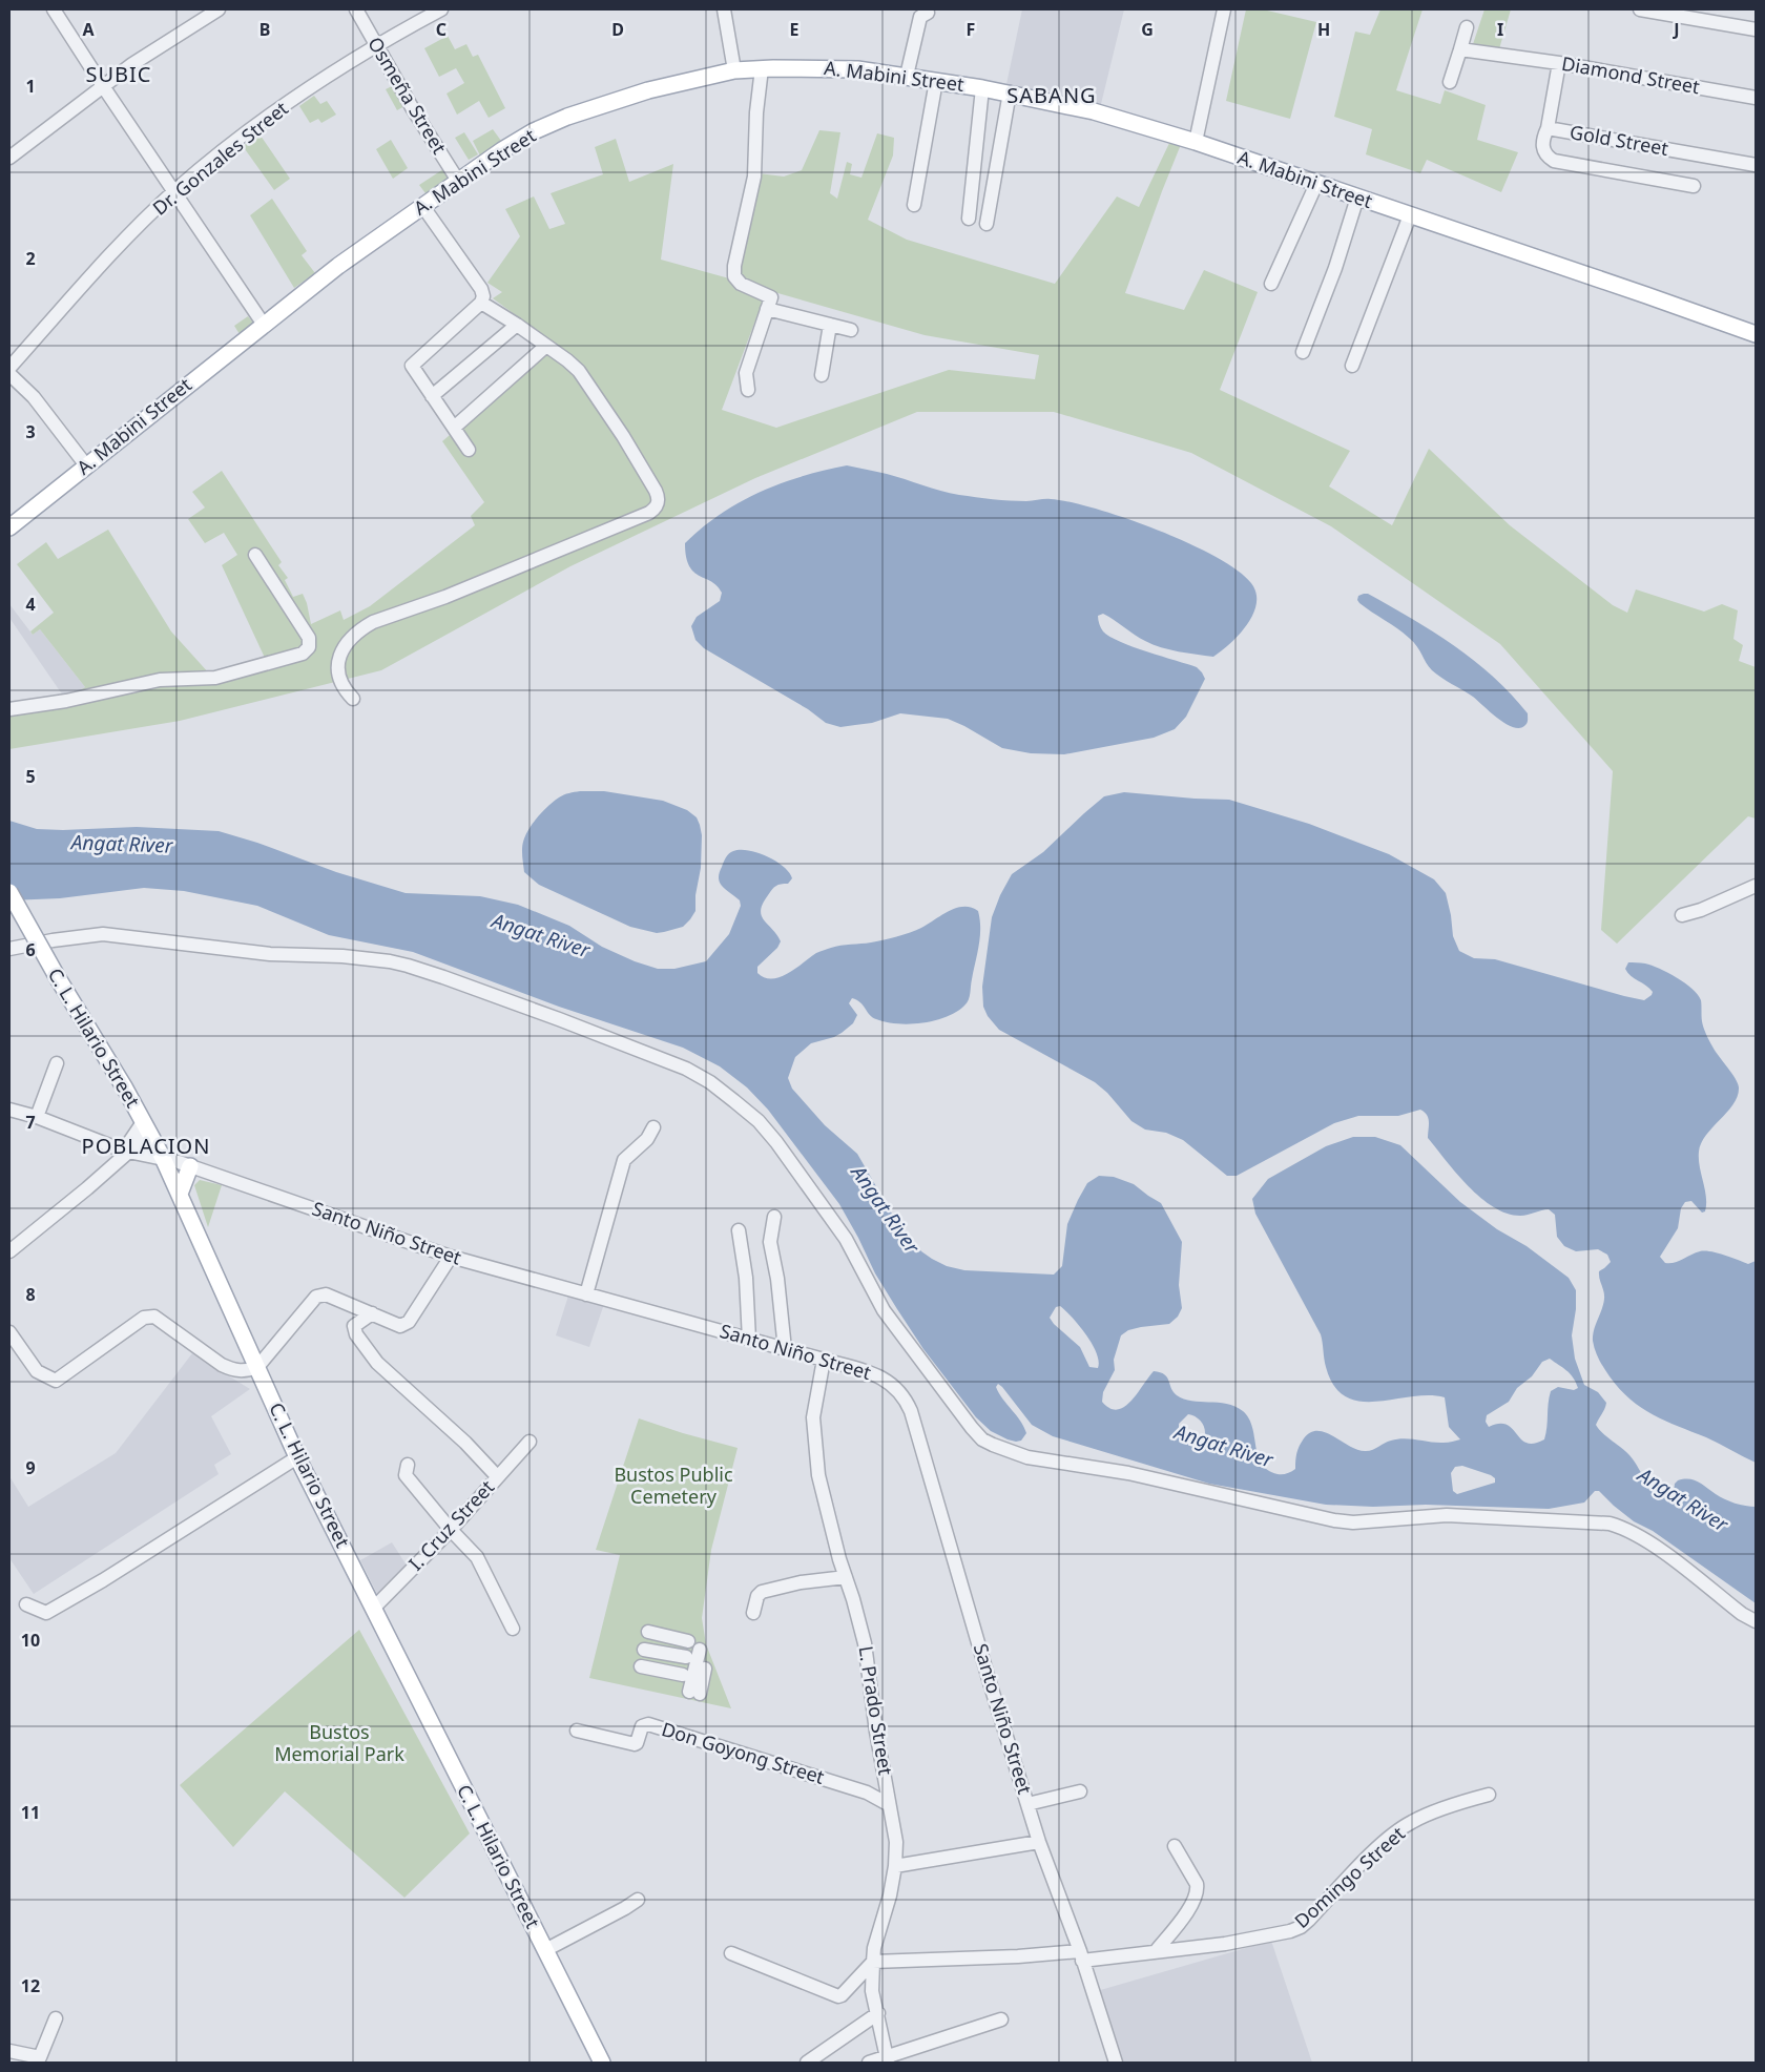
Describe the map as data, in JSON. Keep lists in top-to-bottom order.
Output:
{
  "streets": {
    "main road": ["A. Mabini Street", "C. L. Hilario Street"],
    "street": [
      "Diamond Street",
      "Osmeña Street",
      "Gold Street",
      "Dr. Gonzales Street",
      "Santo Niño Street",
      "I. Cruz Street",
      "L. Prado Street",
      "Don Goyong Street",
      "Domingo Street"
    ]
  },
  "crossings": [
    ["Diamond Street", "Gold Street"],
    ["A. Mabini Street", "Osmeña Street"],
    ["Osmeña Street", "Dr. Gonzales Street"],
    ["C. L. Hilario Street", "I. Cruz Street"],
    ["Santo Niño Street", "L. Prado Street"],
    ["Santo Niño Street", "Domingo Street"],
    ["L. Prado Street", "Don Goyong Street"],
    ["L. Prado Street", "Domingo Street"]
  ],
  "districts": ["SUBIC", "SABANG", "POBLACION"],
  "water": ["Angat River"],
  "parks": ["Bustos Public Cemetery", "Bustos Memorial Park"],
  "grid": {
    "columns": [
      "A",
      "B",
      "C",
      "D",
      "E",
      "F",
      "G",
      "H",
      "I",
      "J"
    ],
    "rows": [
      "1",
      "2",
      "3",
      "4",
      "5",
      "6",
      "7",
      "8",
      "9",
      "10",
      "11",
      "12"
    ]
  }
}
